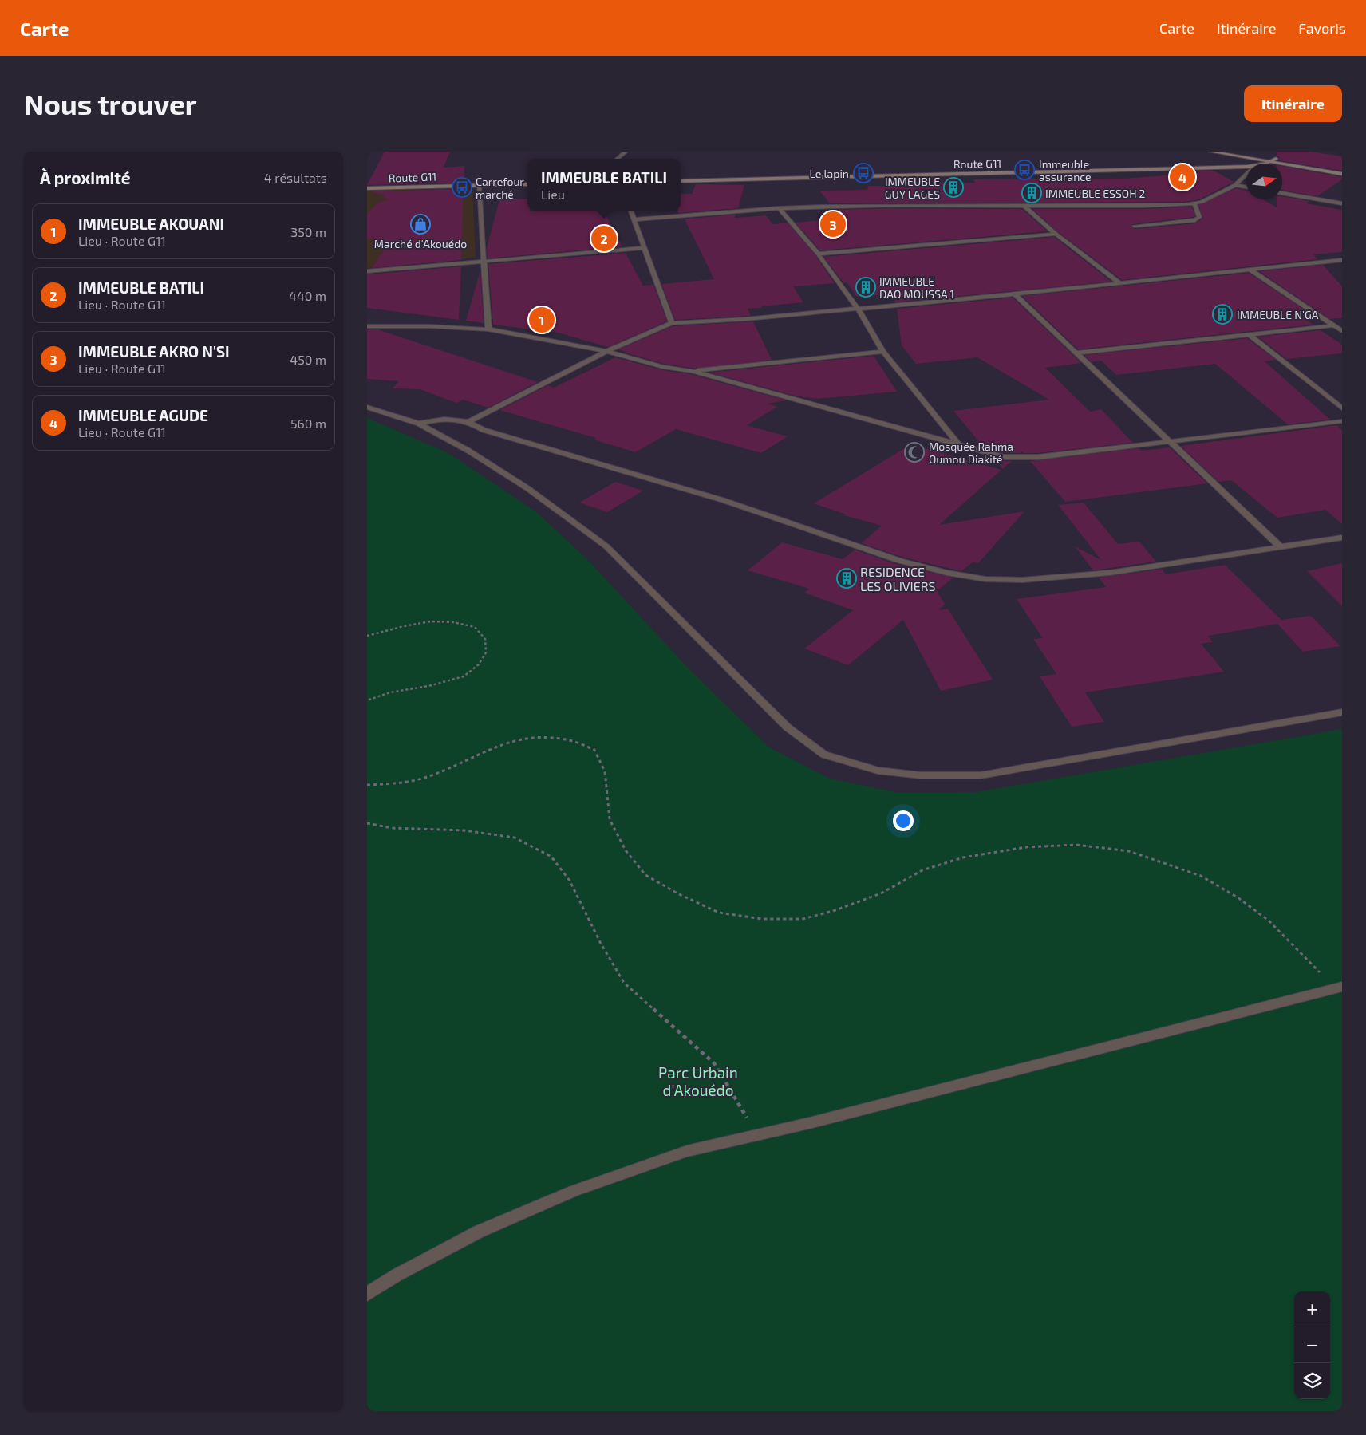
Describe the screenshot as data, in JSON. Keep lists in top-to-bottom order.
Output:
{
  "streets": {
    "street": ["Route G11"]
  },
  "parks": ["Parc Urbain d'Akouédo"],
  "places": {
    "bus stop": ["Immeuble assurance", "Le lapin", "Carrefour marché"],
    "building": [
      "IMMEUBLE GUY LAGES",
      "IMMEUBLE ESSOH 2",
      "IMMEUBLE DAO MOUSSA 1",
      "IMMEUBLE N'GA",
      "RESIDENCE LES OLIVIERS"
    ],
    "shop": ["Marché d'Akouédo"],
    "mosque": ["Mosquée Rahma Oumou Diakité"]
  },
  "north": "right",
  "page": {
    "header": "Carte",
    "nav": ["Carte", "Itinéraire", "Favoris"],
    "buttons": "Itinéraire",
    "title": "Nous trouver",
    "heading": ["À proximité", "4 résultats"],
    "popup": ["IMMEUBLE BATILI", "Lieu"],
    "pins": [
      "4",
      "3",
      "2",
      "1"
    ],
    "list": [
      {
        "mark": "1",
        "name": "IMMEUBLE AKOUANI",
        "note": "Lieu · Route G11",
        "value": "350 m"
      },
      {
        "mark": "2",
        "name": "IMMEUBLE BATILI",
        "note": "Lieu · Route G11",
        "value": "440 m"
      },
      {
        "mark": "3",
        "name": "IMMEUBLE AKRO N'SI",
        "note": "Lieu · Route G11",
        "value": "450 m"
      },
      {
        "mark": "4",
        "name": "IMMEUBLE AGUDE",
        "note": "Lieu · Route G11",
        "value": "560 m"
      }
    ],
    "map_buttons": ["+", "−"]
  }
}
